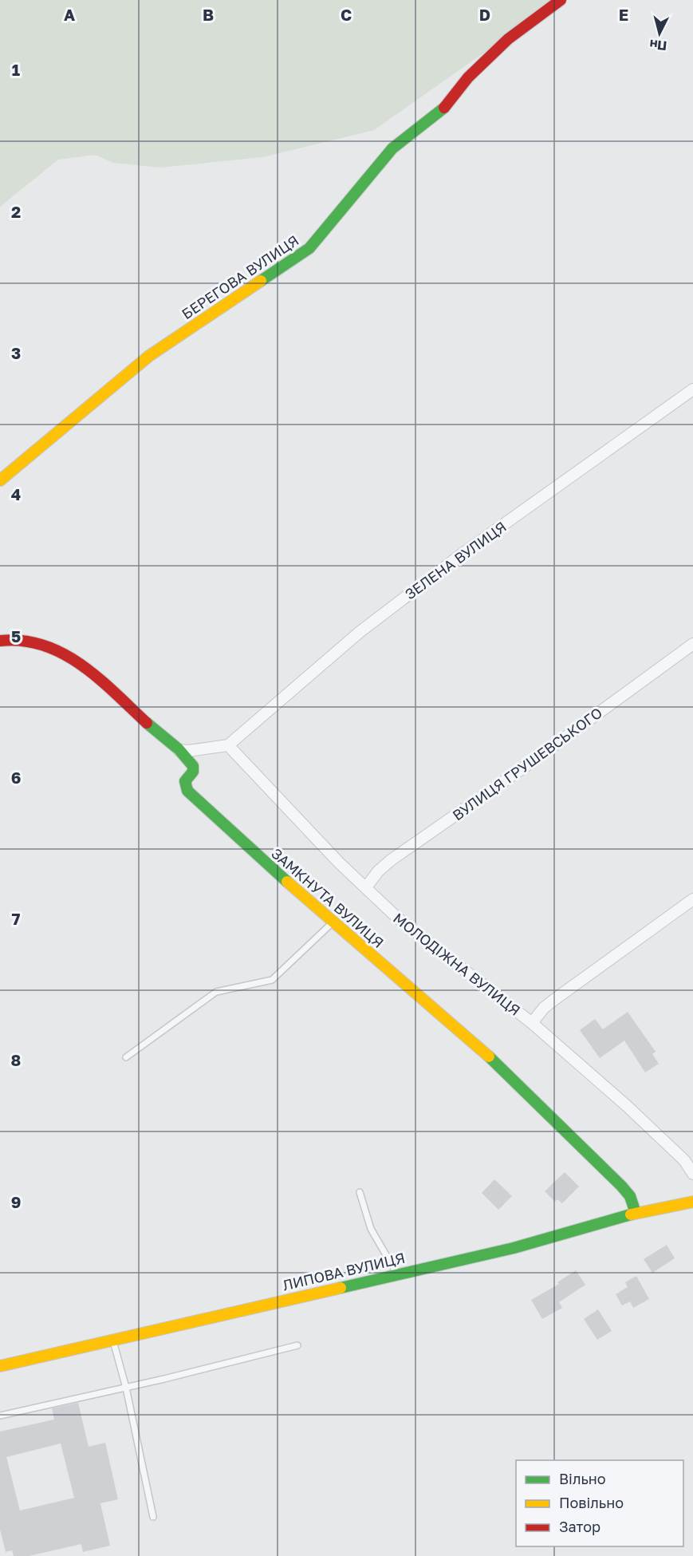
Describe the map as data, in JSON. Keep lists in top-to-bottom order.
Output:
{
  "streets": {
    "street": [
      "БЕРЕГОВА ВУЛИЦЯ",
      "ЗЕЛЕНА ВУЛИЦЯ",
      "ВУЛИЦЯ ГРУШЕВСЬКОГО",
      "ЗАМКНУТА ВУЛИЦЯ",
      "МОЛОДІЖНА ВУЛИЦЯ",
      "ЛИПОВА ВУЛИЦЯ"
    ]
  },
  "crossings": [
    ["ЗЕЛЕНА ВУЛИЦЯ", "МОЛОДІЖНА ВУЛИЦЯ"],
    ["ВУЛИЦЯ ГРУШЕВСЬКОГО", "МОЛОДІЖНА ВУЛИЦЯ"],
    ["ЗАМКНУТА ВУЛИЦЯ", "ЛИПОВА ВУЛИЦЯ"]
  ],
  "legend": ["Вільно", "Повільно", "Затор"],
  "north": "bottom",
  "grid": {
    "columns": [
      "A",
      "B",
      "C",
      "D",
      "E"
    ],
    "rows": [
      "1",
      "2",
      "3",
      "4",
      "5",
      "6",
      "7",
      "8",
      "9"
    ]
  }
}
